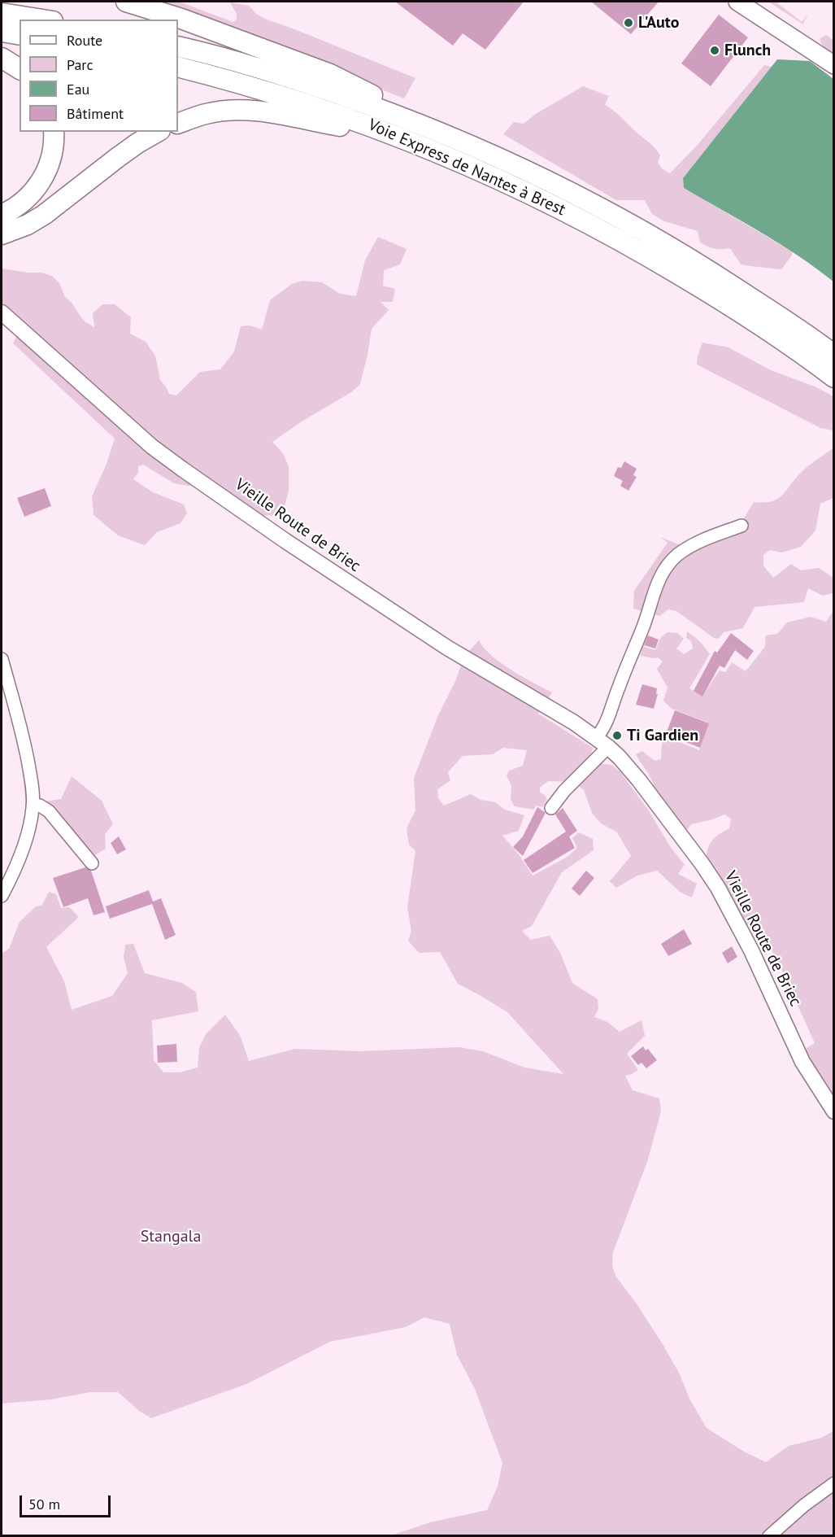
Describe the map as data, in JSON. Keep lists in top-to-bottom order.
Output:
{
  "streets": {
    "highway": ["Voie Express de Nantes à Brest"],
    "street": ["Vieille Route de Briec"]
  },
  "parks": ["Stangala"],
  "places": ["L'Auto", "Flunch", "Ti Gardien"],
  "legend": [
    "Route",
    "Parc",
    "Eau",
    "Bâtiment"
  ],
  "scale_bar": "50 m"
}
